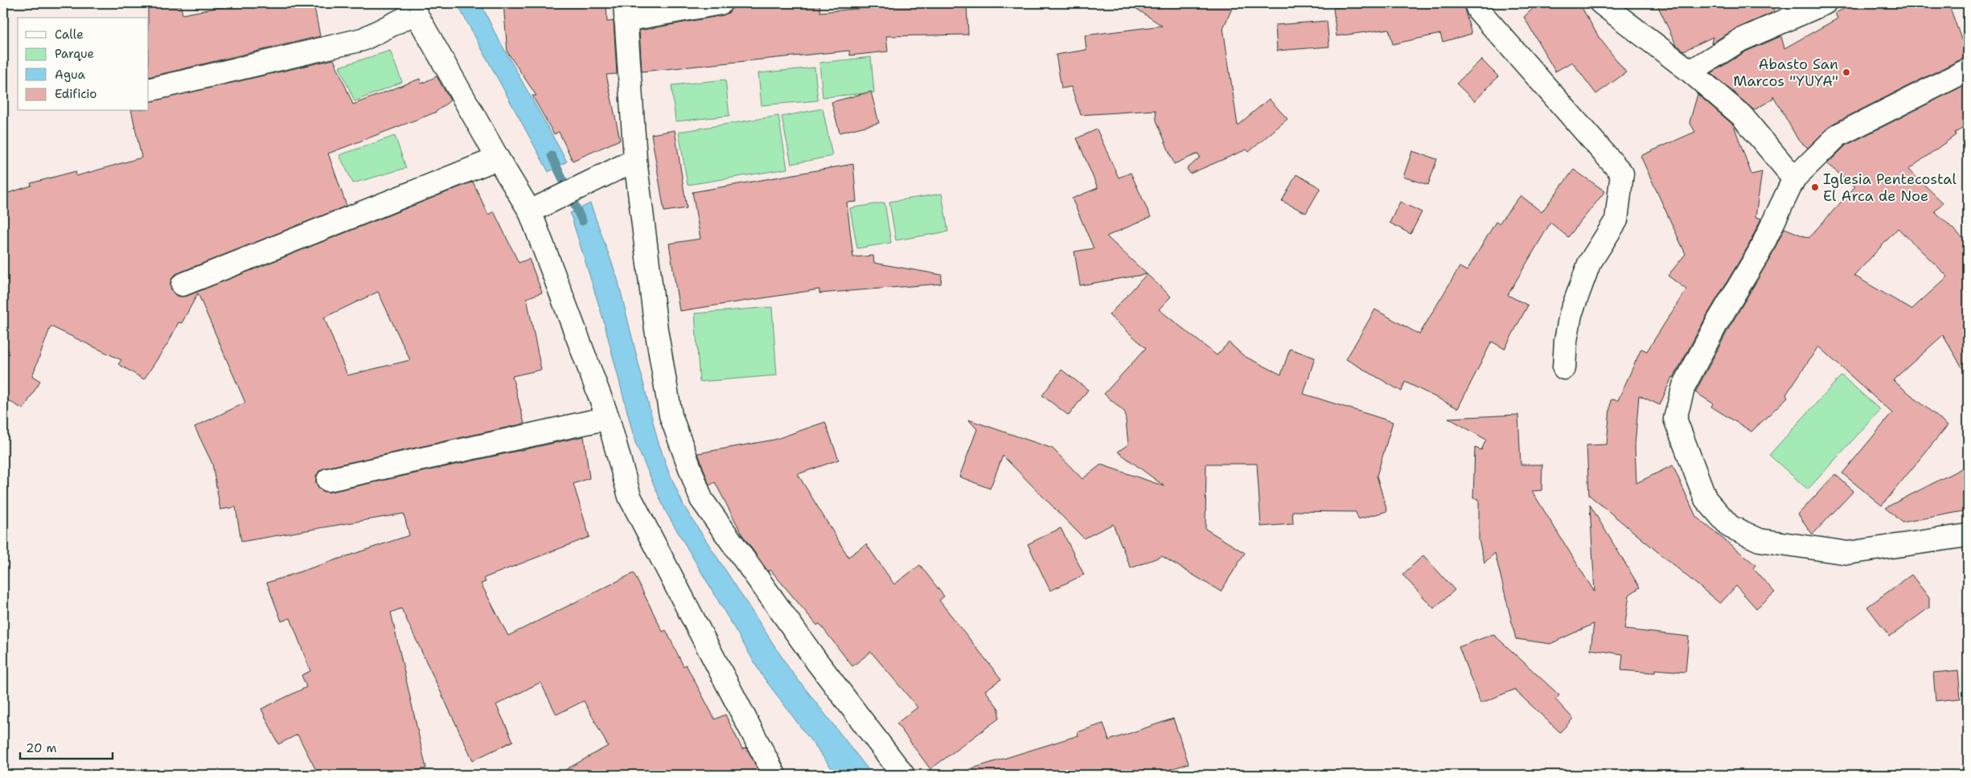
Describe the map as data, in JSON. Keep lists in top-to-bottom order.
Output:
{
  "places": ["Abasto San Marcos \"YUYA\"", "Iglesia Pentecostal El Arca de Noe"],
  "legend": [
    "Calle",
    "Parque",
    "Agua",
    "Edificio"
  ],
  "scale_bar": "20 m"
}
